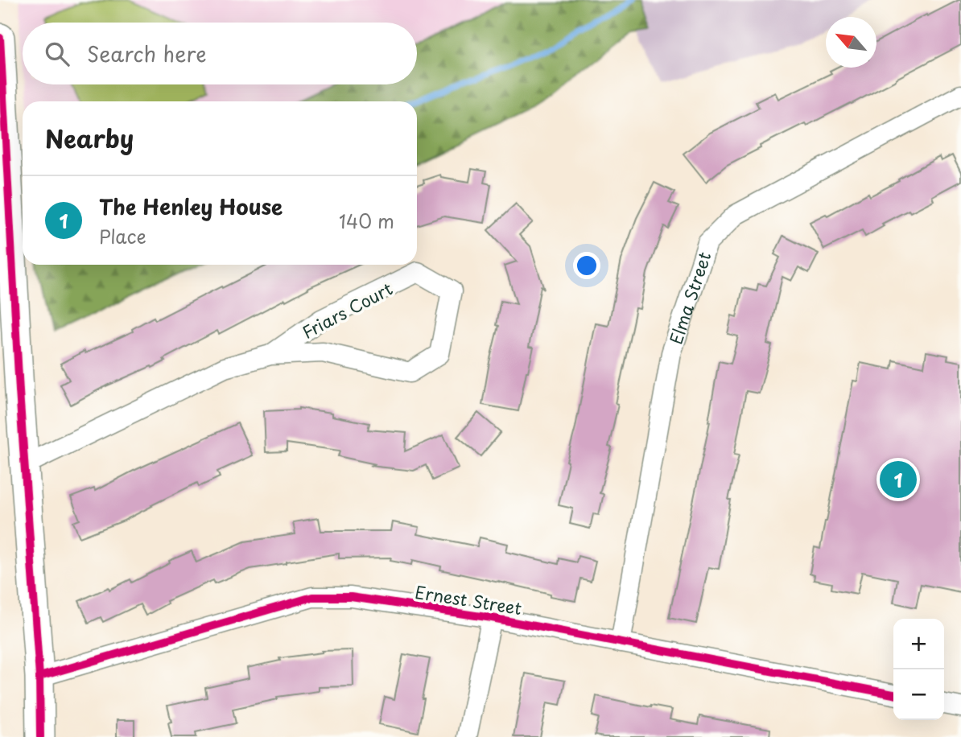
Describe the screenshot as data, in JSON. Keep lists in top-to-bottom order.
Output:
{
  "streets": {
    "street": ["Elma Street", "Friars Court", "Ernest Street"]
  },
  "crossings": [
    ["Elma Street", "Ernest Street"]
  ],
  "north": "top left",
  "page": {
    "search": "Search here",
    "heading": "Nearby",
    "list": [
      {
        "mark": "1",
        "name": "The Henley House",
        "note": "Place",
        "value": "140 m"
      }
    ],
    "pins": "1",
    "map_buttons": ["+", "−"]
  }
}
